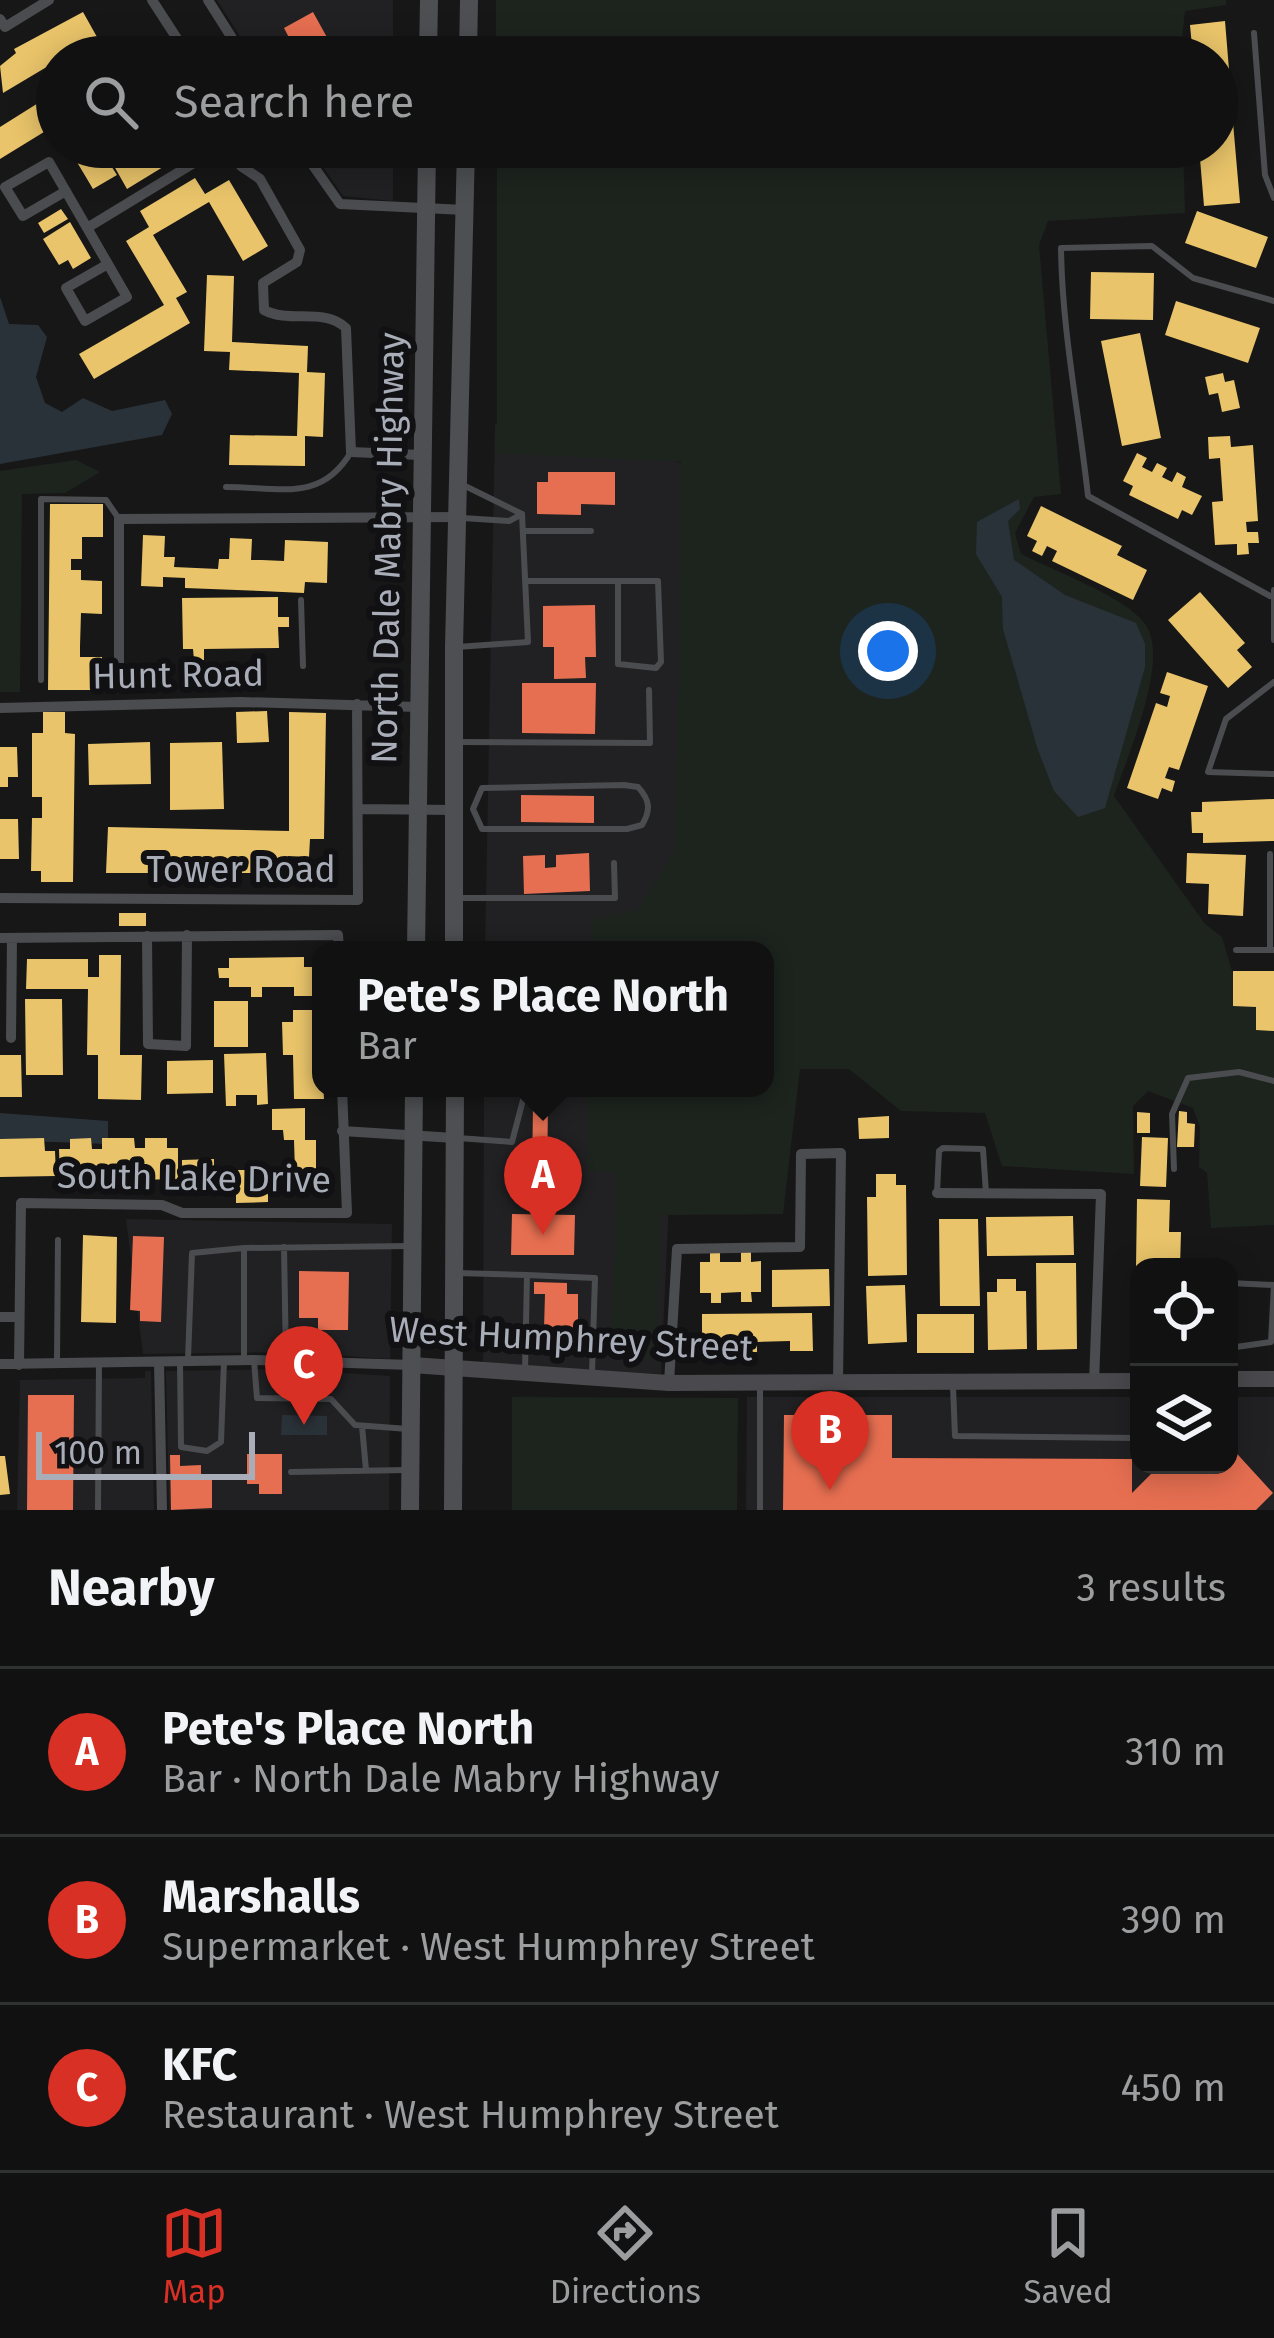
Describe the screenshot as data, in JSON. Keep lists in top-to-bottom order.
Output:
{
  "streets": {
    "main road": ["North Dale Mabry Highway"],
    "street": [
      "Hunt Road",
      "Tower Road",
      "South Lake Drive",
      "West Humphrey Street"
    ]
  },
  "crossings": [
    ["North Dale Mabry Highway", "Hunt Road"],
    ["Hunt Road", "Tower Road"]
  ],
  "scale_bar": "100 m",
  "page": {
    "search": "Search here",
    "popup": ["Pete's Place North", "Bar"],
    "pins": ["A", "C", "B"],
    "scale": "100 m",
    "heading": ["Nearby", "3 results"],
    "list": [
      {
        "mark": "A",
        "name": "Pete's Place North",
        "note": "Bar · North Dale Mabry Highway",
        "value": "310 m"
      },
      {
        "mark": "B",
        "name": "Marshalls",
        "note": "Supermarket · West Humphrey Street",
        "value": "390 m"
      },
      {
        "mark": "C",
        "name": "KFC",
        "note": "Restaurant · West Humphrey Street",
        "value": "450 m"
      }
    ],
    "nav": ["Map", "Directions", "Saved"]
  }
}
